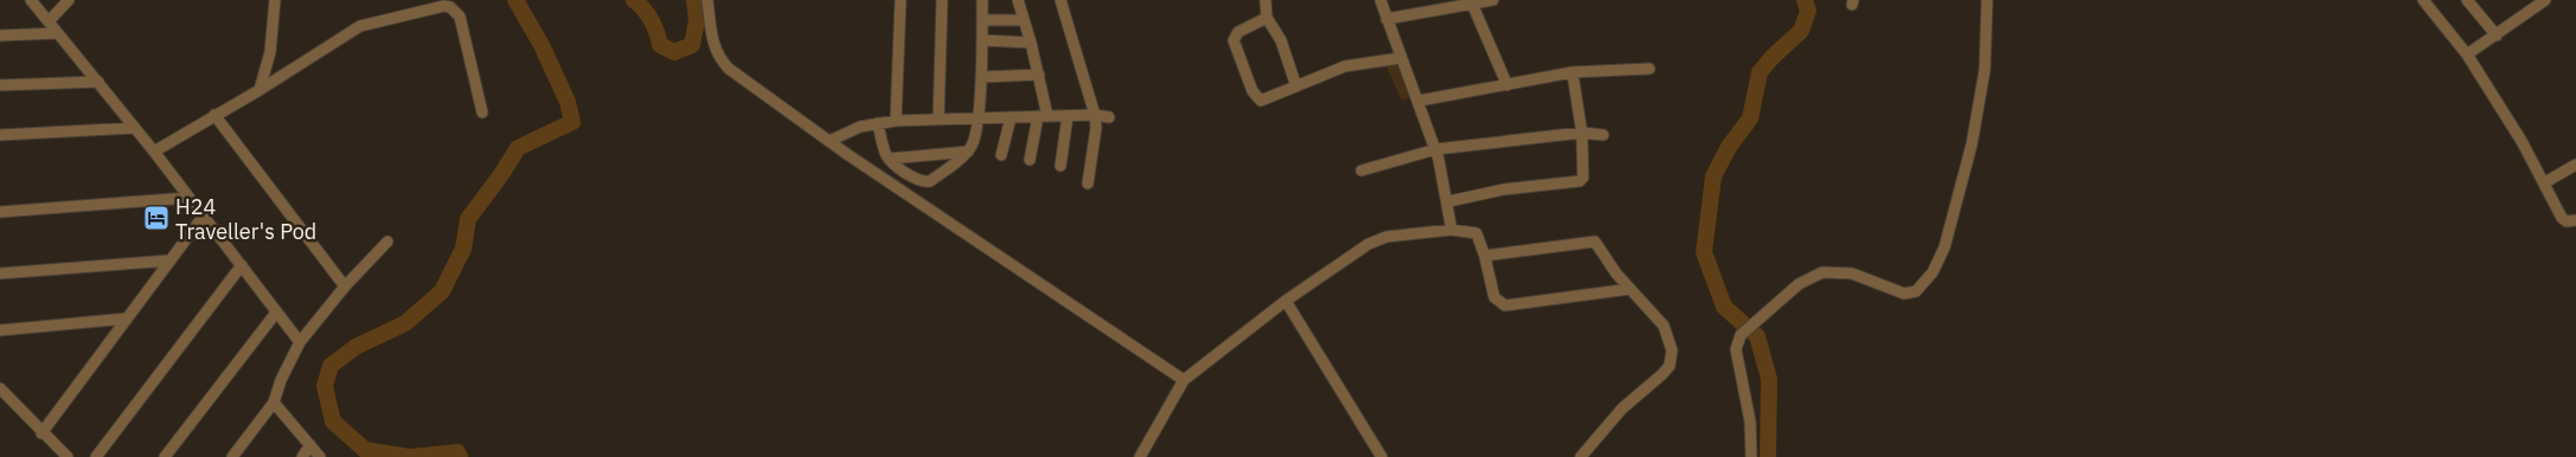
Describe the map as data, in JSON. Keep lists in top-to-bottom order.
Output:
{
  "places": {
    "hotel": ["H24 Traveller's Pod"]
  }
}
